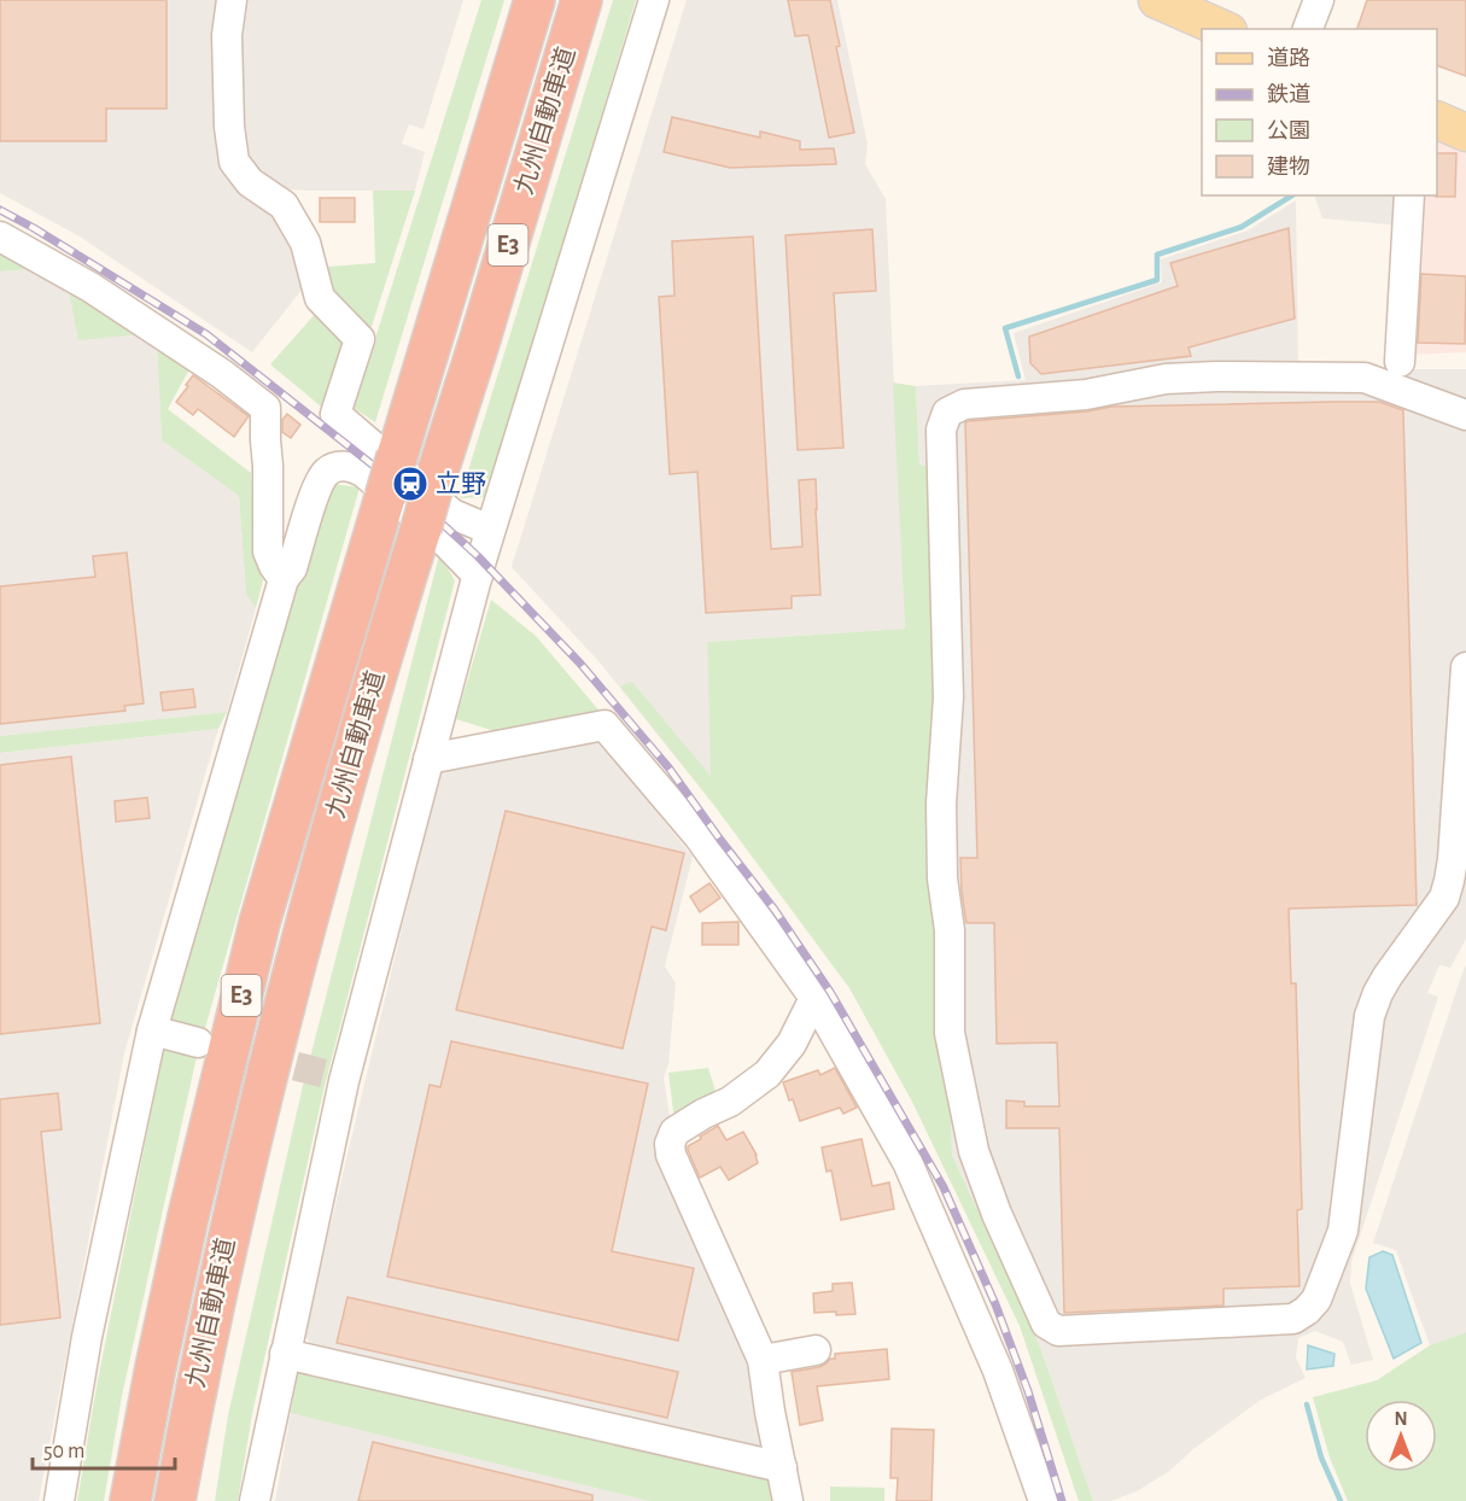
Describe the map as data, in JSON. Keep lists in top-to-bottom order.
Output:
{
  "streets": {
    "highway": ["九州自動車道", "E3"]
  },
  "places": {
    "station": ["立野"]
  },
  "legend": [
    "道路",
    "鉄道",
    "公園",
    "建物"
  ],
  "scale_bar": "50 m",
  "north": "top"
}
